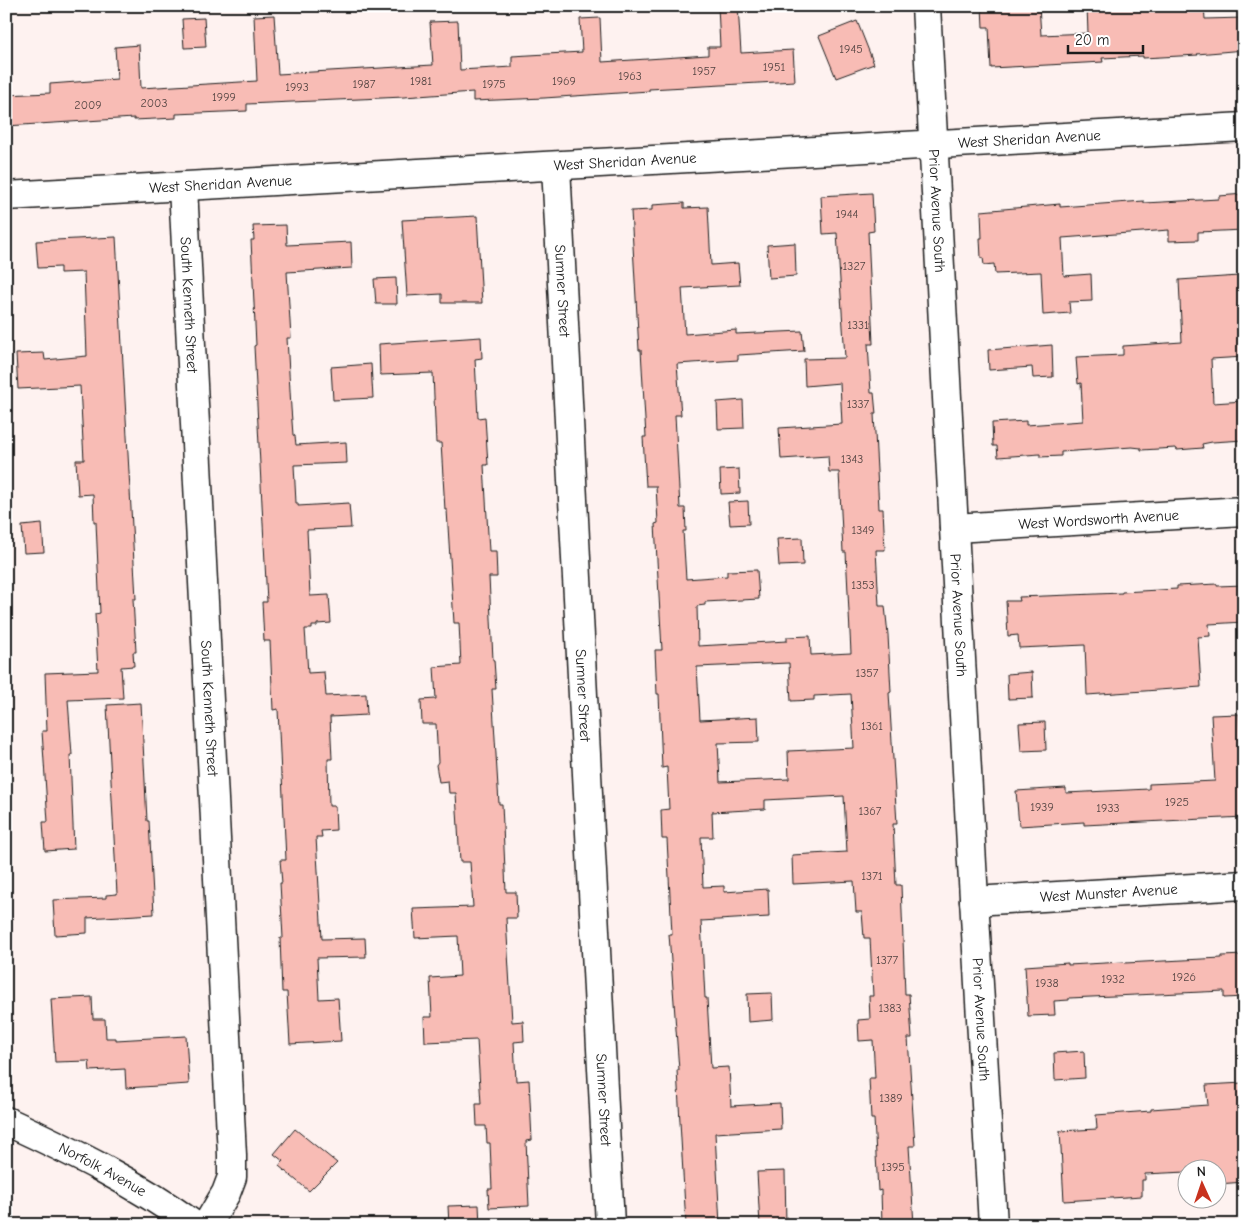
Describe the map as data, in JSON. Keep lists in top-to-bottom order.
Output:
{
  "streets": {
    "street": [
      "West Sheridan Avenue",
      "Prior Avenue South",
      "Sumner Street",
      "South Kenneth Street",
      "West Wordsworth Avenue",
      "West Munster Avenue",
      "Norfolk Avenue"
    ]
  },
  "crossings": [
    ["West Sheridan Avenue", "Prior Avenue South"],
    ["West Sheridan Avenue", "Sumner Street"],
    ["West Sheridan Avenue", "South Kenneth Street"],
    ["Prior Avenue South", "West Wordsworth Avenue"],
    ["Prior Avenue South", "West Munster Avenue"]
  ],
  "house_numbers": [
    "1945",
    "1951",
    "1957",
    "1963",
    "1981",
    "1969",
    "1987",
    "1975",
    "1993",
    "1999",
    "2003",
    "2009",
    "1944",
    "1327",
    "1331",
    "1337",
    "1343",
    "1349",
    "1353",
    "1357",
    "1361",
    "1925",
    "1939",
    "1933",
    "1367",
    "1371",
    "1377",
    "1926",
    "1932",
    "1938",
    "1383",
    "1389",
    "1395"
  ],
  "scale_bar": "20 m",
  "north": "top"
}
